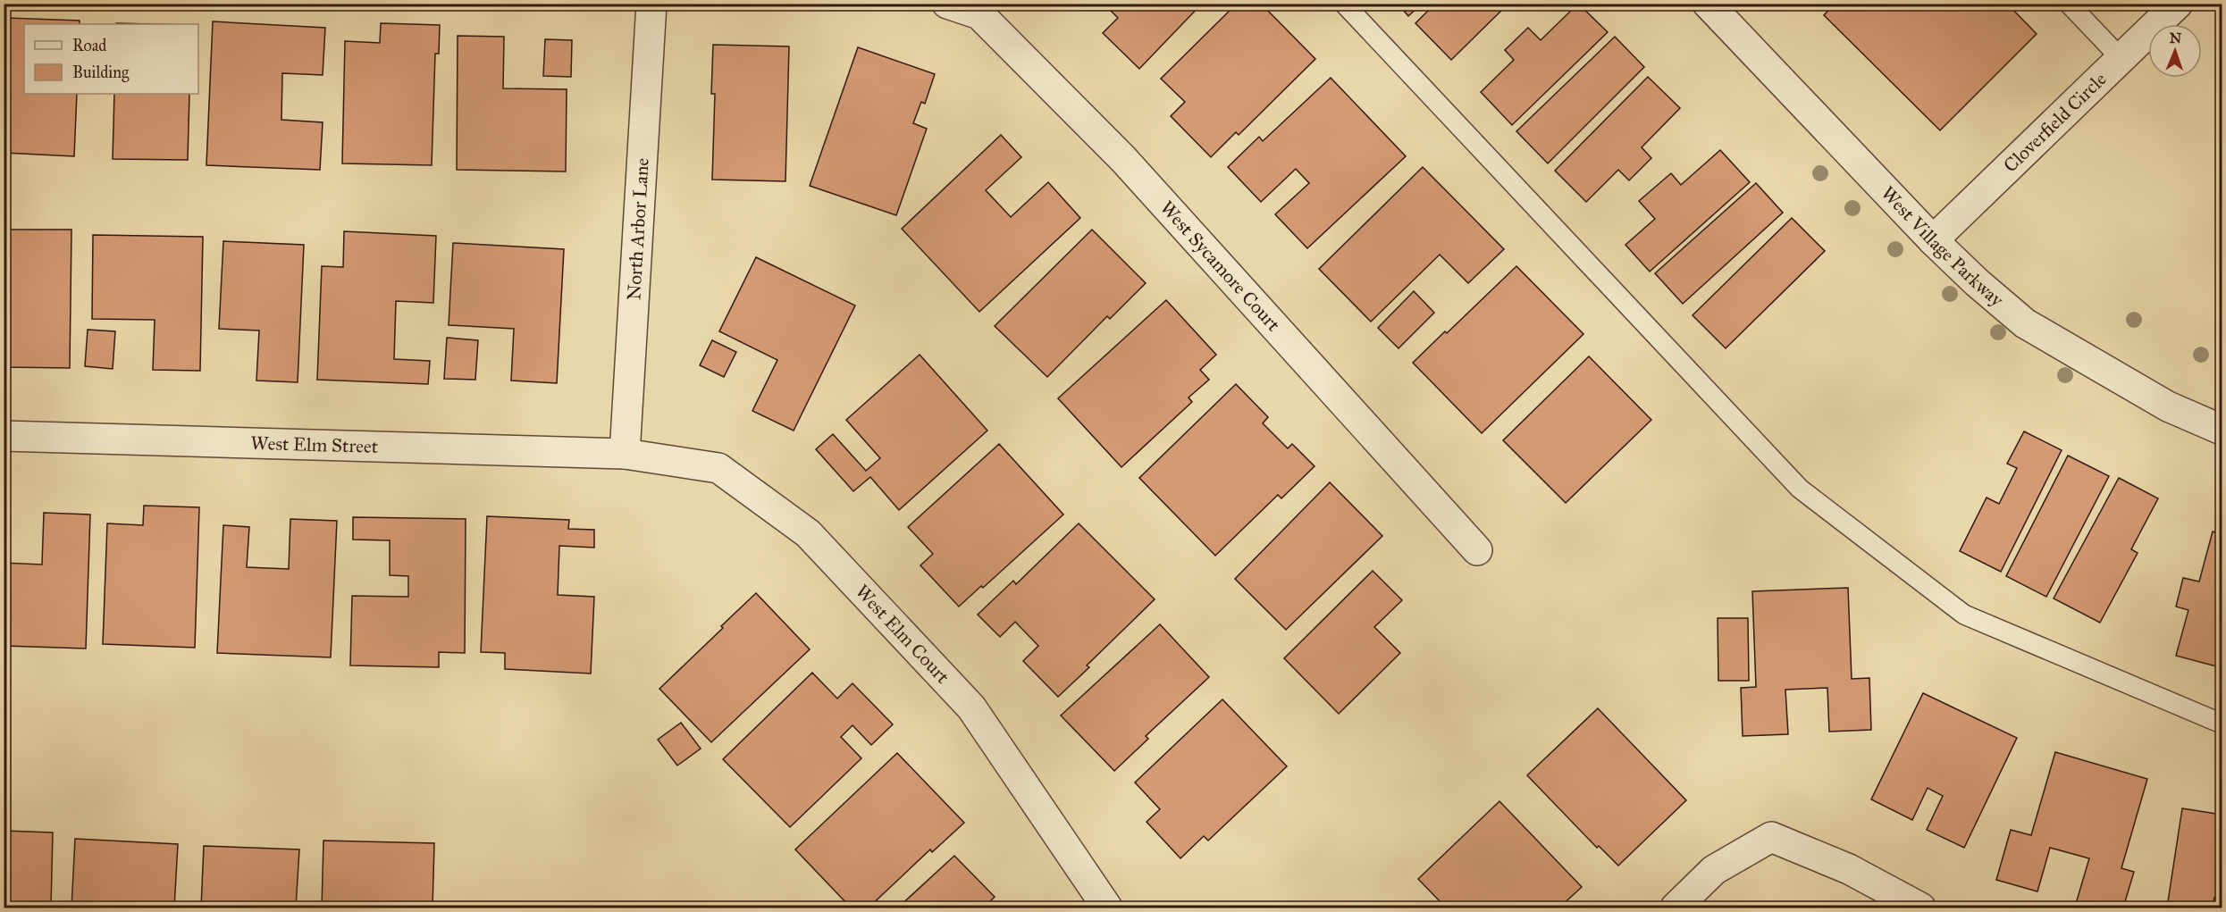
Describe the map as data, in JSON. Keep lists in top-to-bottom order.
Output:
{
  "streets": {
    "street": [
      "Cloverfield Circle",
      "North Arbor Lane",
      "West Village Parkway",
      "West Sycamore Court",
      "West Elm Street",
      "West Elm Court"
    ]
  },
  "crossings": [
    ["Cloverfield Circle", "West Village Parkway"],
    ["North Arbor Lane", "West Elm Street"],
    ["North Arbor Lane", "West Elm Court"],
    ["West Elm Street", "West Elm Court"]
  ],
  "legend": ["Road", "Building"],
  "north": "top"
}
